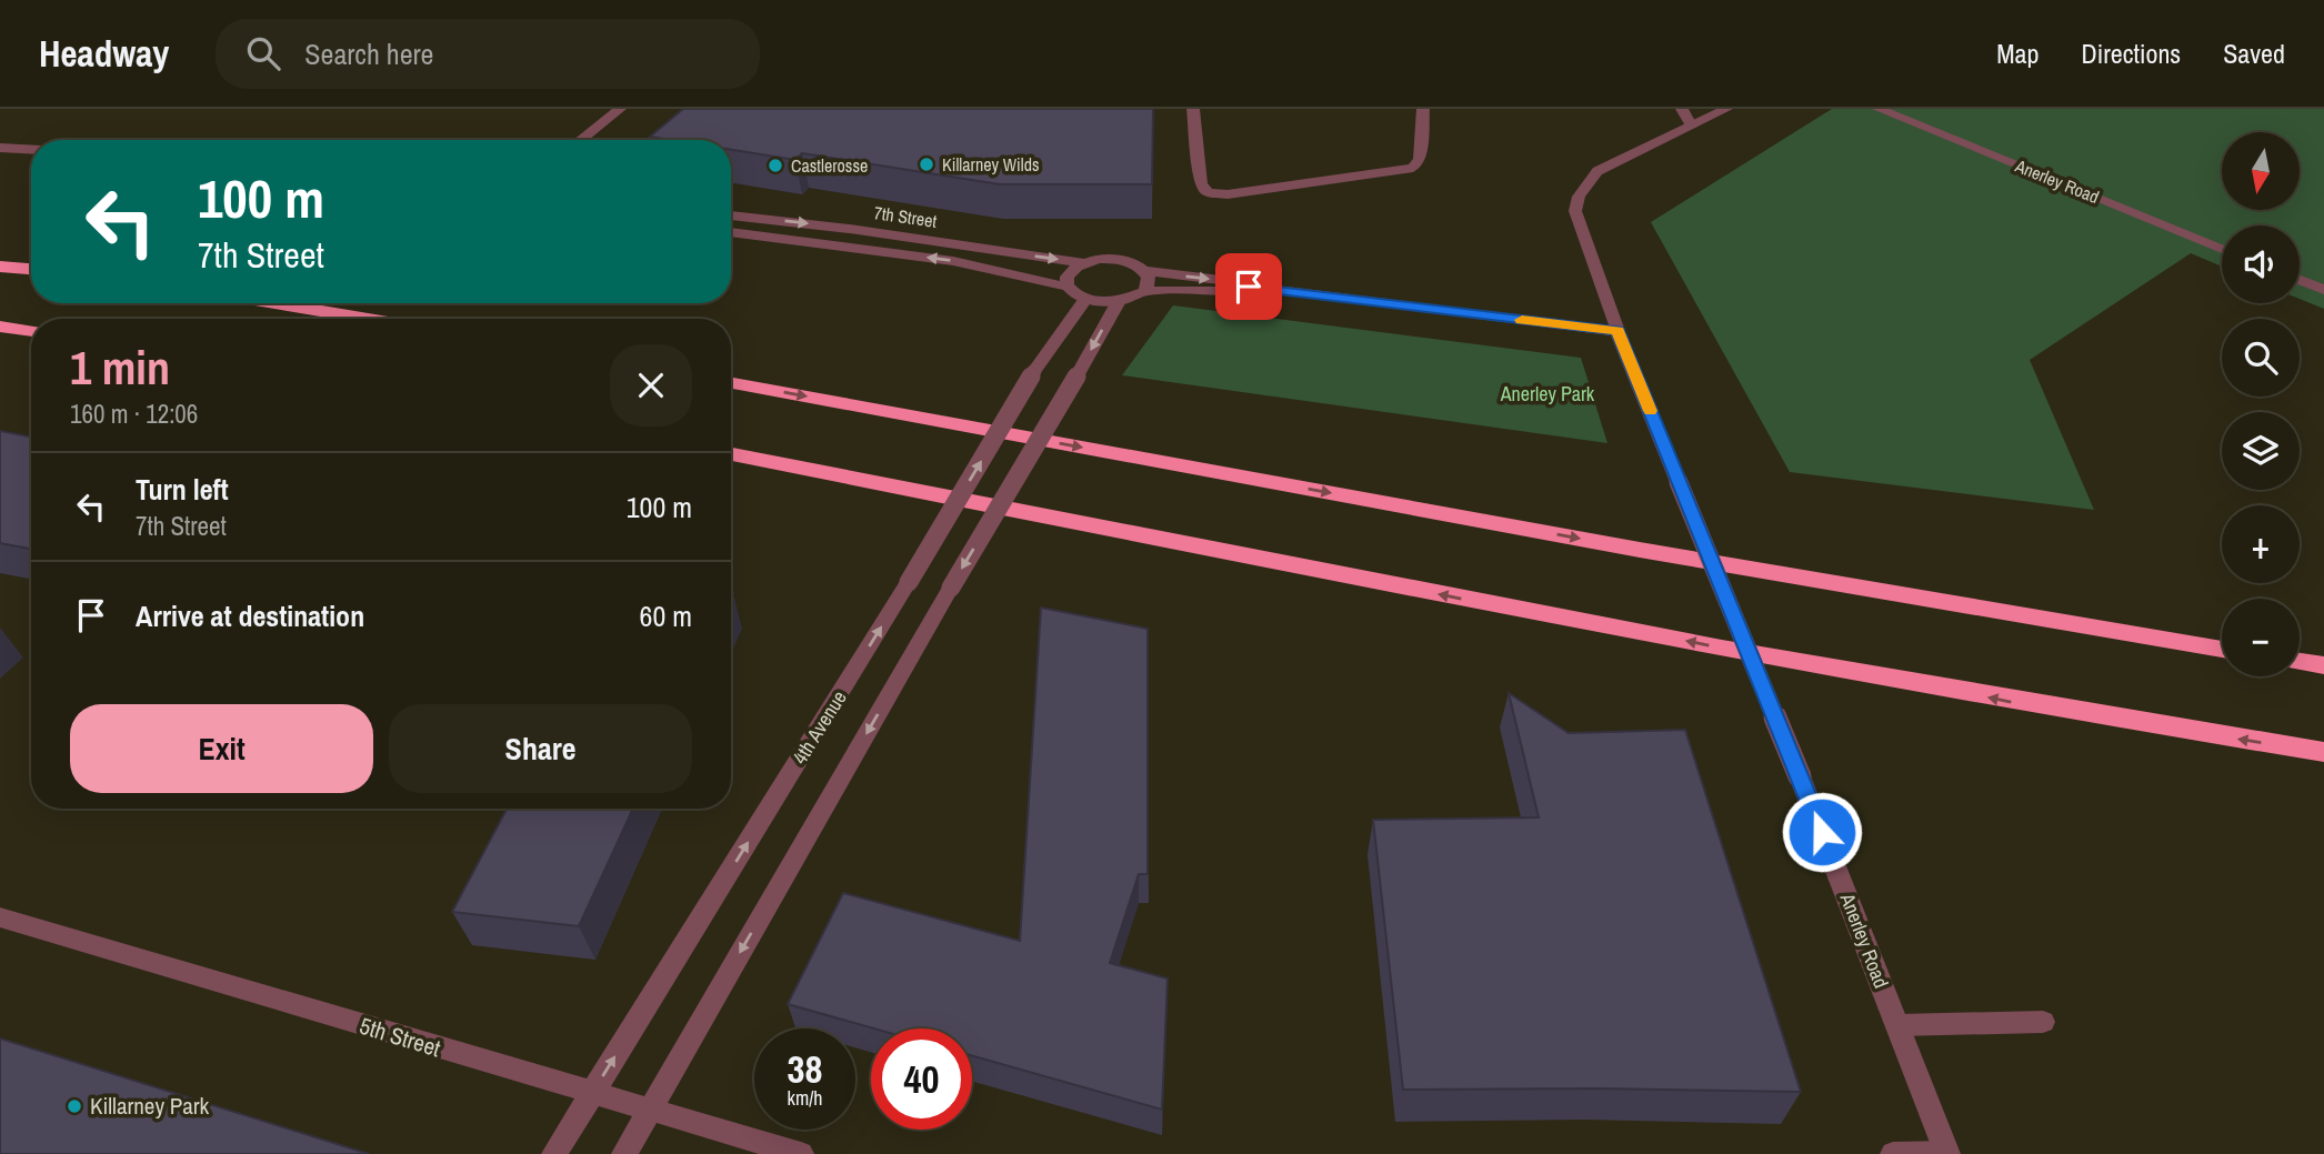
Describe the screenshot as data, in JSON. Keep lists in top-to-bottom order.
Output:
{
  "streets": {
    "street": [
      "Anerley Road",
      "7th Street",
      "4th Avenue",
      "5th Street"
    ]
  },
  "crossings": [
    ["4th Avenue", "5th Street"]
  ],
  "parks": ["Anerley Park"],
  "places": ["Killarney Wilds", "Castlerosse", "Killarney Park"],
  "north": "bottom",
  "page": {
    "header": "Headway",
    "search": "Search here",
    "nav": ["Map", "Directions", "Saved"],
    "map_buttons": ["+", "−"],
    "turn": ["100 m", "7th Street"],
    "heading": ["1 min", "160 m · 12:06"],
    "list": [
      {
        "name": "Turn left",
        "note": "7th Street",
        "value": "100 m"
      },
      {
        "name": "Arrive at destination",
        "value": "60 m"
      }
    ],
    "buttons": ["Exit", "Share"],
    "speed": "38 km/h",
    "limit": "40"
  }
}
